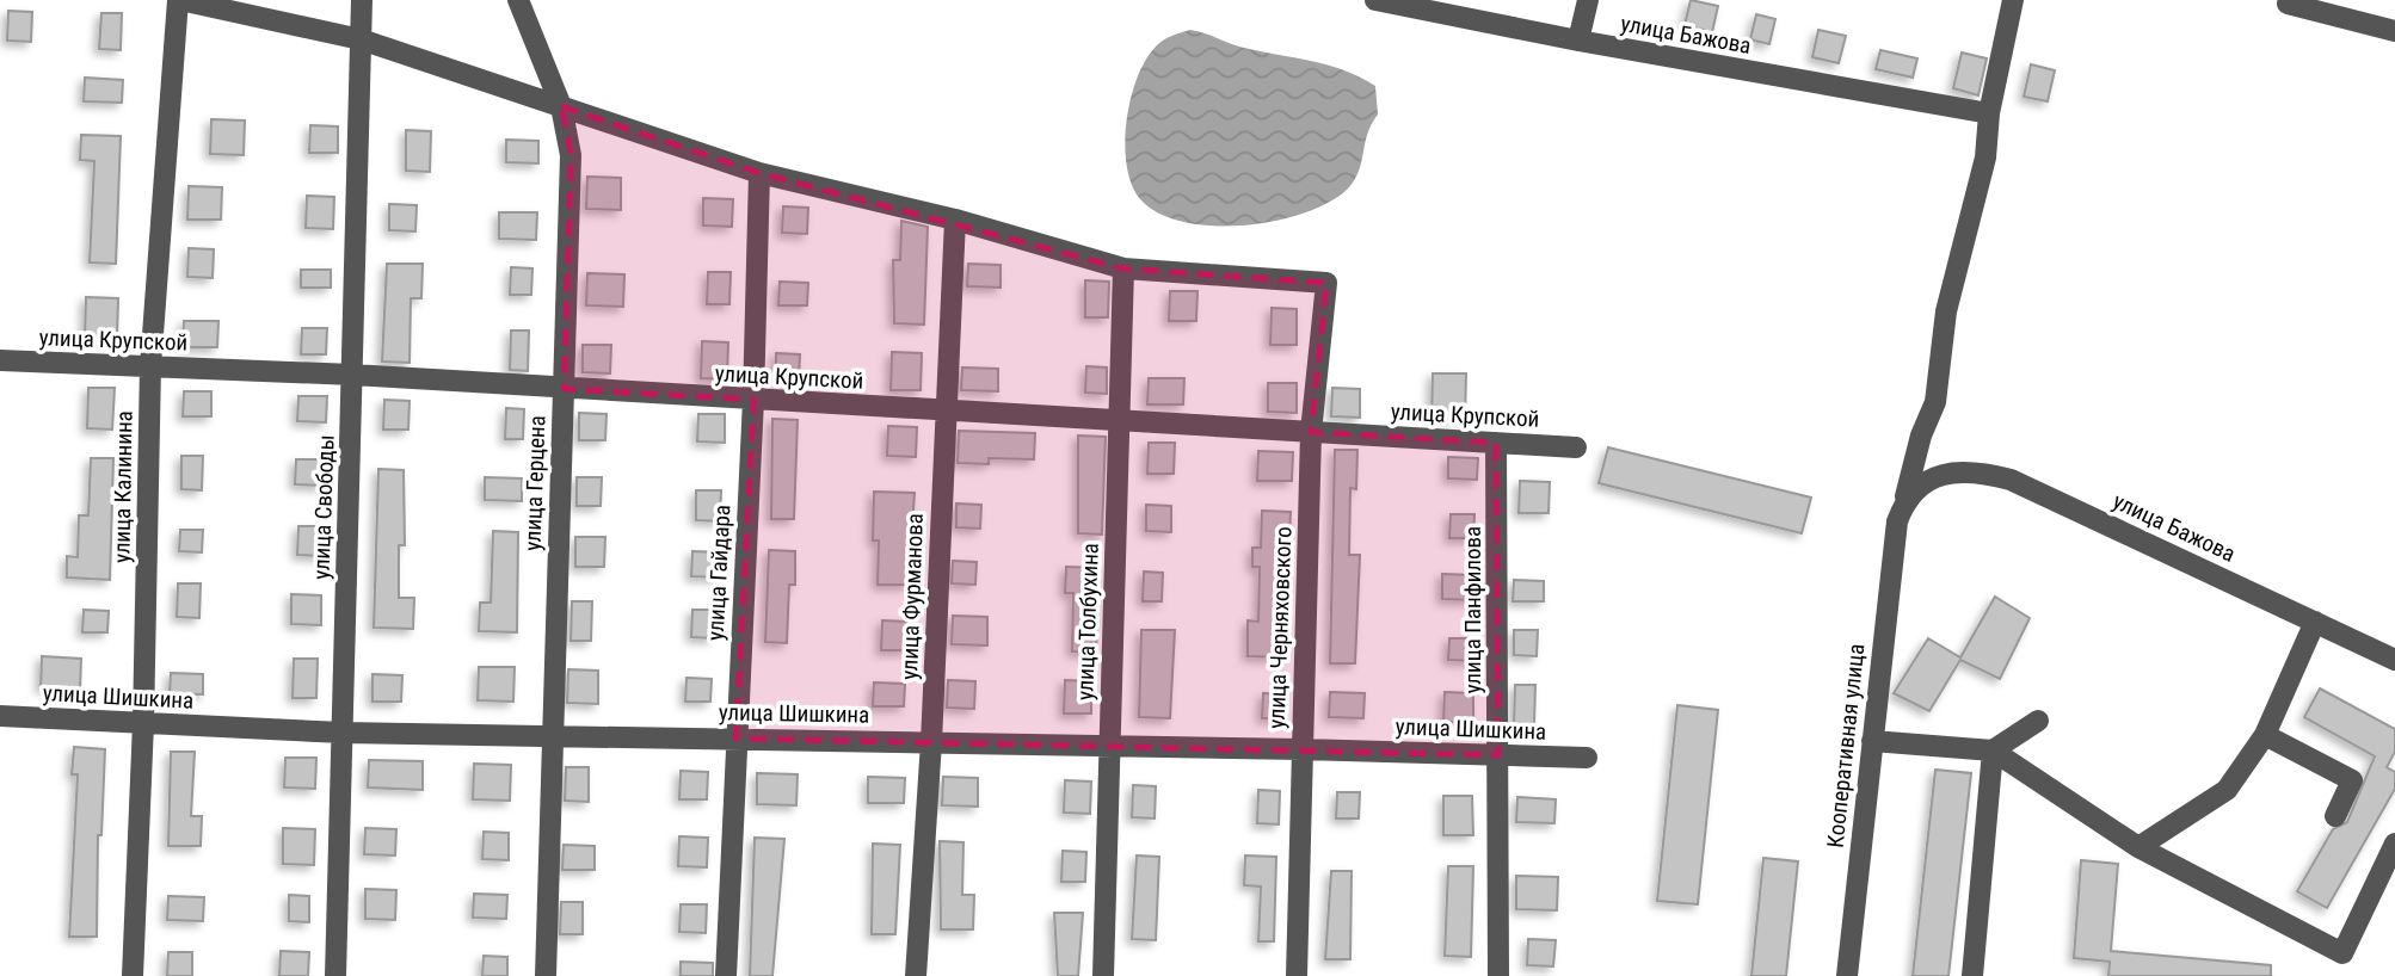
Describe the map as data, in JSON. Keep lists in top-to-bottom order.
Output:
{
  "streets": {
    "street": [
      "улица Бажова",
      "улица Крупской",
      "улица Герцена",
      "улица Калинина",
      "улица Свободы",
      "улица Гайдара",
      "улица Фурманова",
      "улица Панфилова",
      "улица Толбухина",
      "улица Черняховского",
      "улица Шишкина",
      "Кооперативная улица"
    ]
  },
  "crossings": [
    ["улица Бажова", "Кооперативная улица"],
    ["улица Крупской", "улица Герцена"],
    ["улица Крупской", "улица Калинина"],
    ["улица Крупской", "улица Свободы"],
    ["улица Крупской", "улица Гайдара"],
    ["улица Крупской", "улица Фурманова"],
    ["улица Крупской", "улица Панфилова"],
    ["улица Крупской", "улица Толбухина"],
    ["улица Крупской", "улица Черняховского"],
    ["улица Герцена", "улица Шишкина"],
    ["улица Калинина", "улица Шишкина"],
    ["улица Свободы", "улица Шишкина"],
    ["улица Гайдара", "улица Шишкина"],
    ["улица Фурманова", "улица Шишкина"],
    ["улица Панфилова", "улица Шишкина"],
    ["улица Толбухина", "улица Черняховского"],
    ["улица Толбухина", "улица Шишкина"],
    ["улица Черняховского", "улица Шишкина"]
  ]
}
